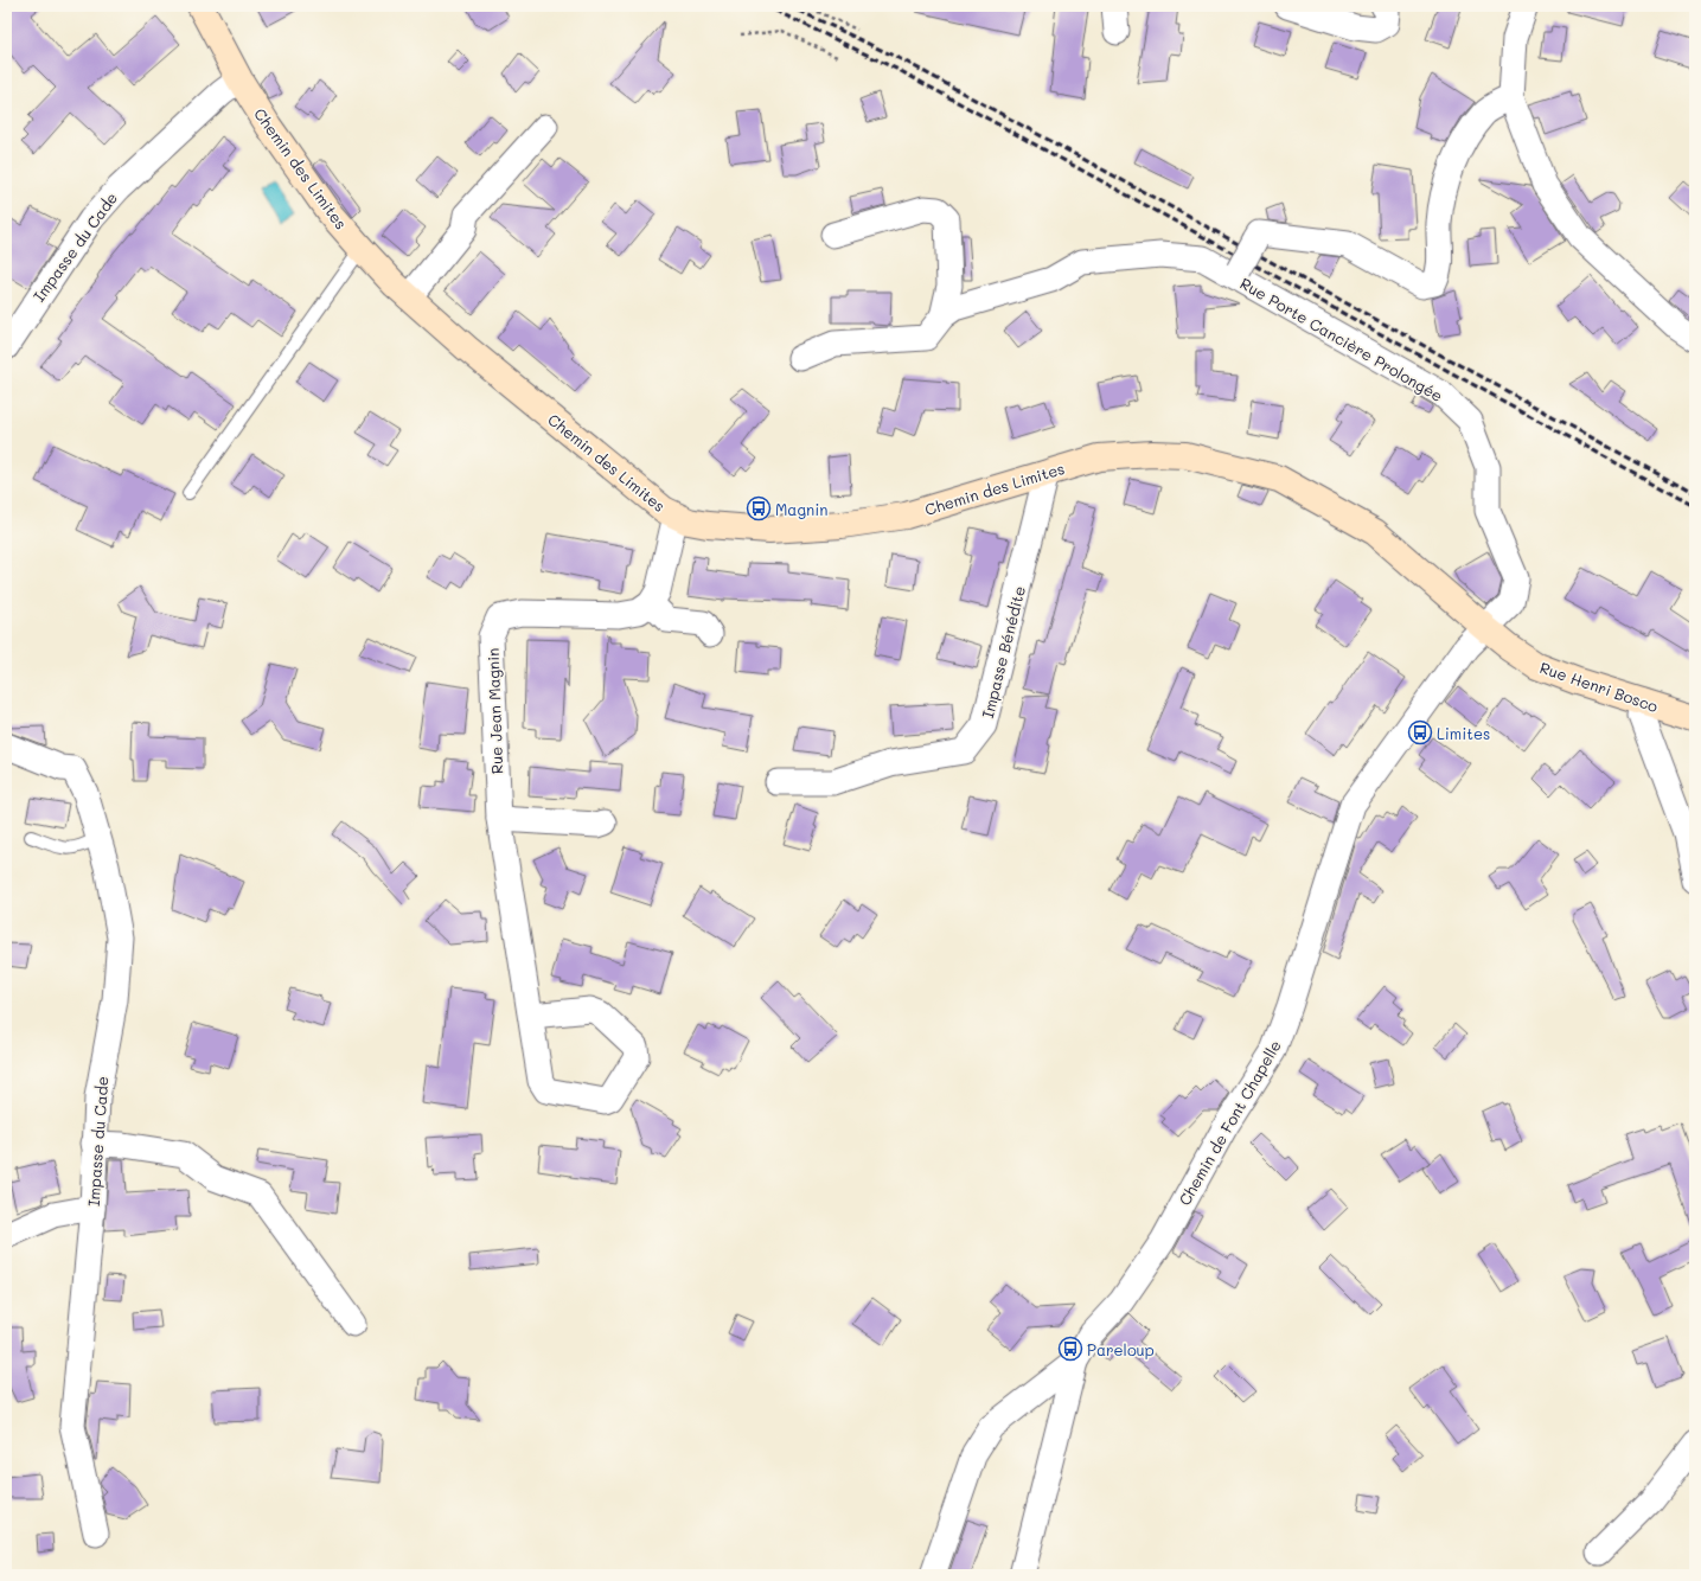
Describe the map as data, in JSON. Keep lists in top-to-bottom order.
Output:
{
  "streets": {
    "street": [
      "Chemin des Limites",
      "Impasse du Cade",
      "Rue Porte Cancière Prolongée",
      "Impasse Bénédite",
      "Rue Henri Bosco",
      "Rue Jean Magnin",
      "Chemin de Font Chapelle"
    ]
  },
  "crossings": [
    ["Chemin des Limites", "Impasse du Cade"],
    ["Chemin des Limites", "Rue Porte Cancière Prolongée"],
    ["Chemin des Limites", "Impasse Bénédite"],
    ["Chemin des Limites", "Rue Henri Bosco"],
    ["Chemin des Limites", "Chemin de Font Chapelle"],
    ["Rue Porte Cancière Prolongée", "Rue Henri Bosco"],
    ["Rue Porte Cancière Prolongée", "Chemin de Font Chapelle"],
    ["Rue Henri Bosco", "Chemin de Font Chapelle"]
  ],
  "places": {
    "bus stop": ["Magnin", "Limites", "Pareloup"]
  }
}
